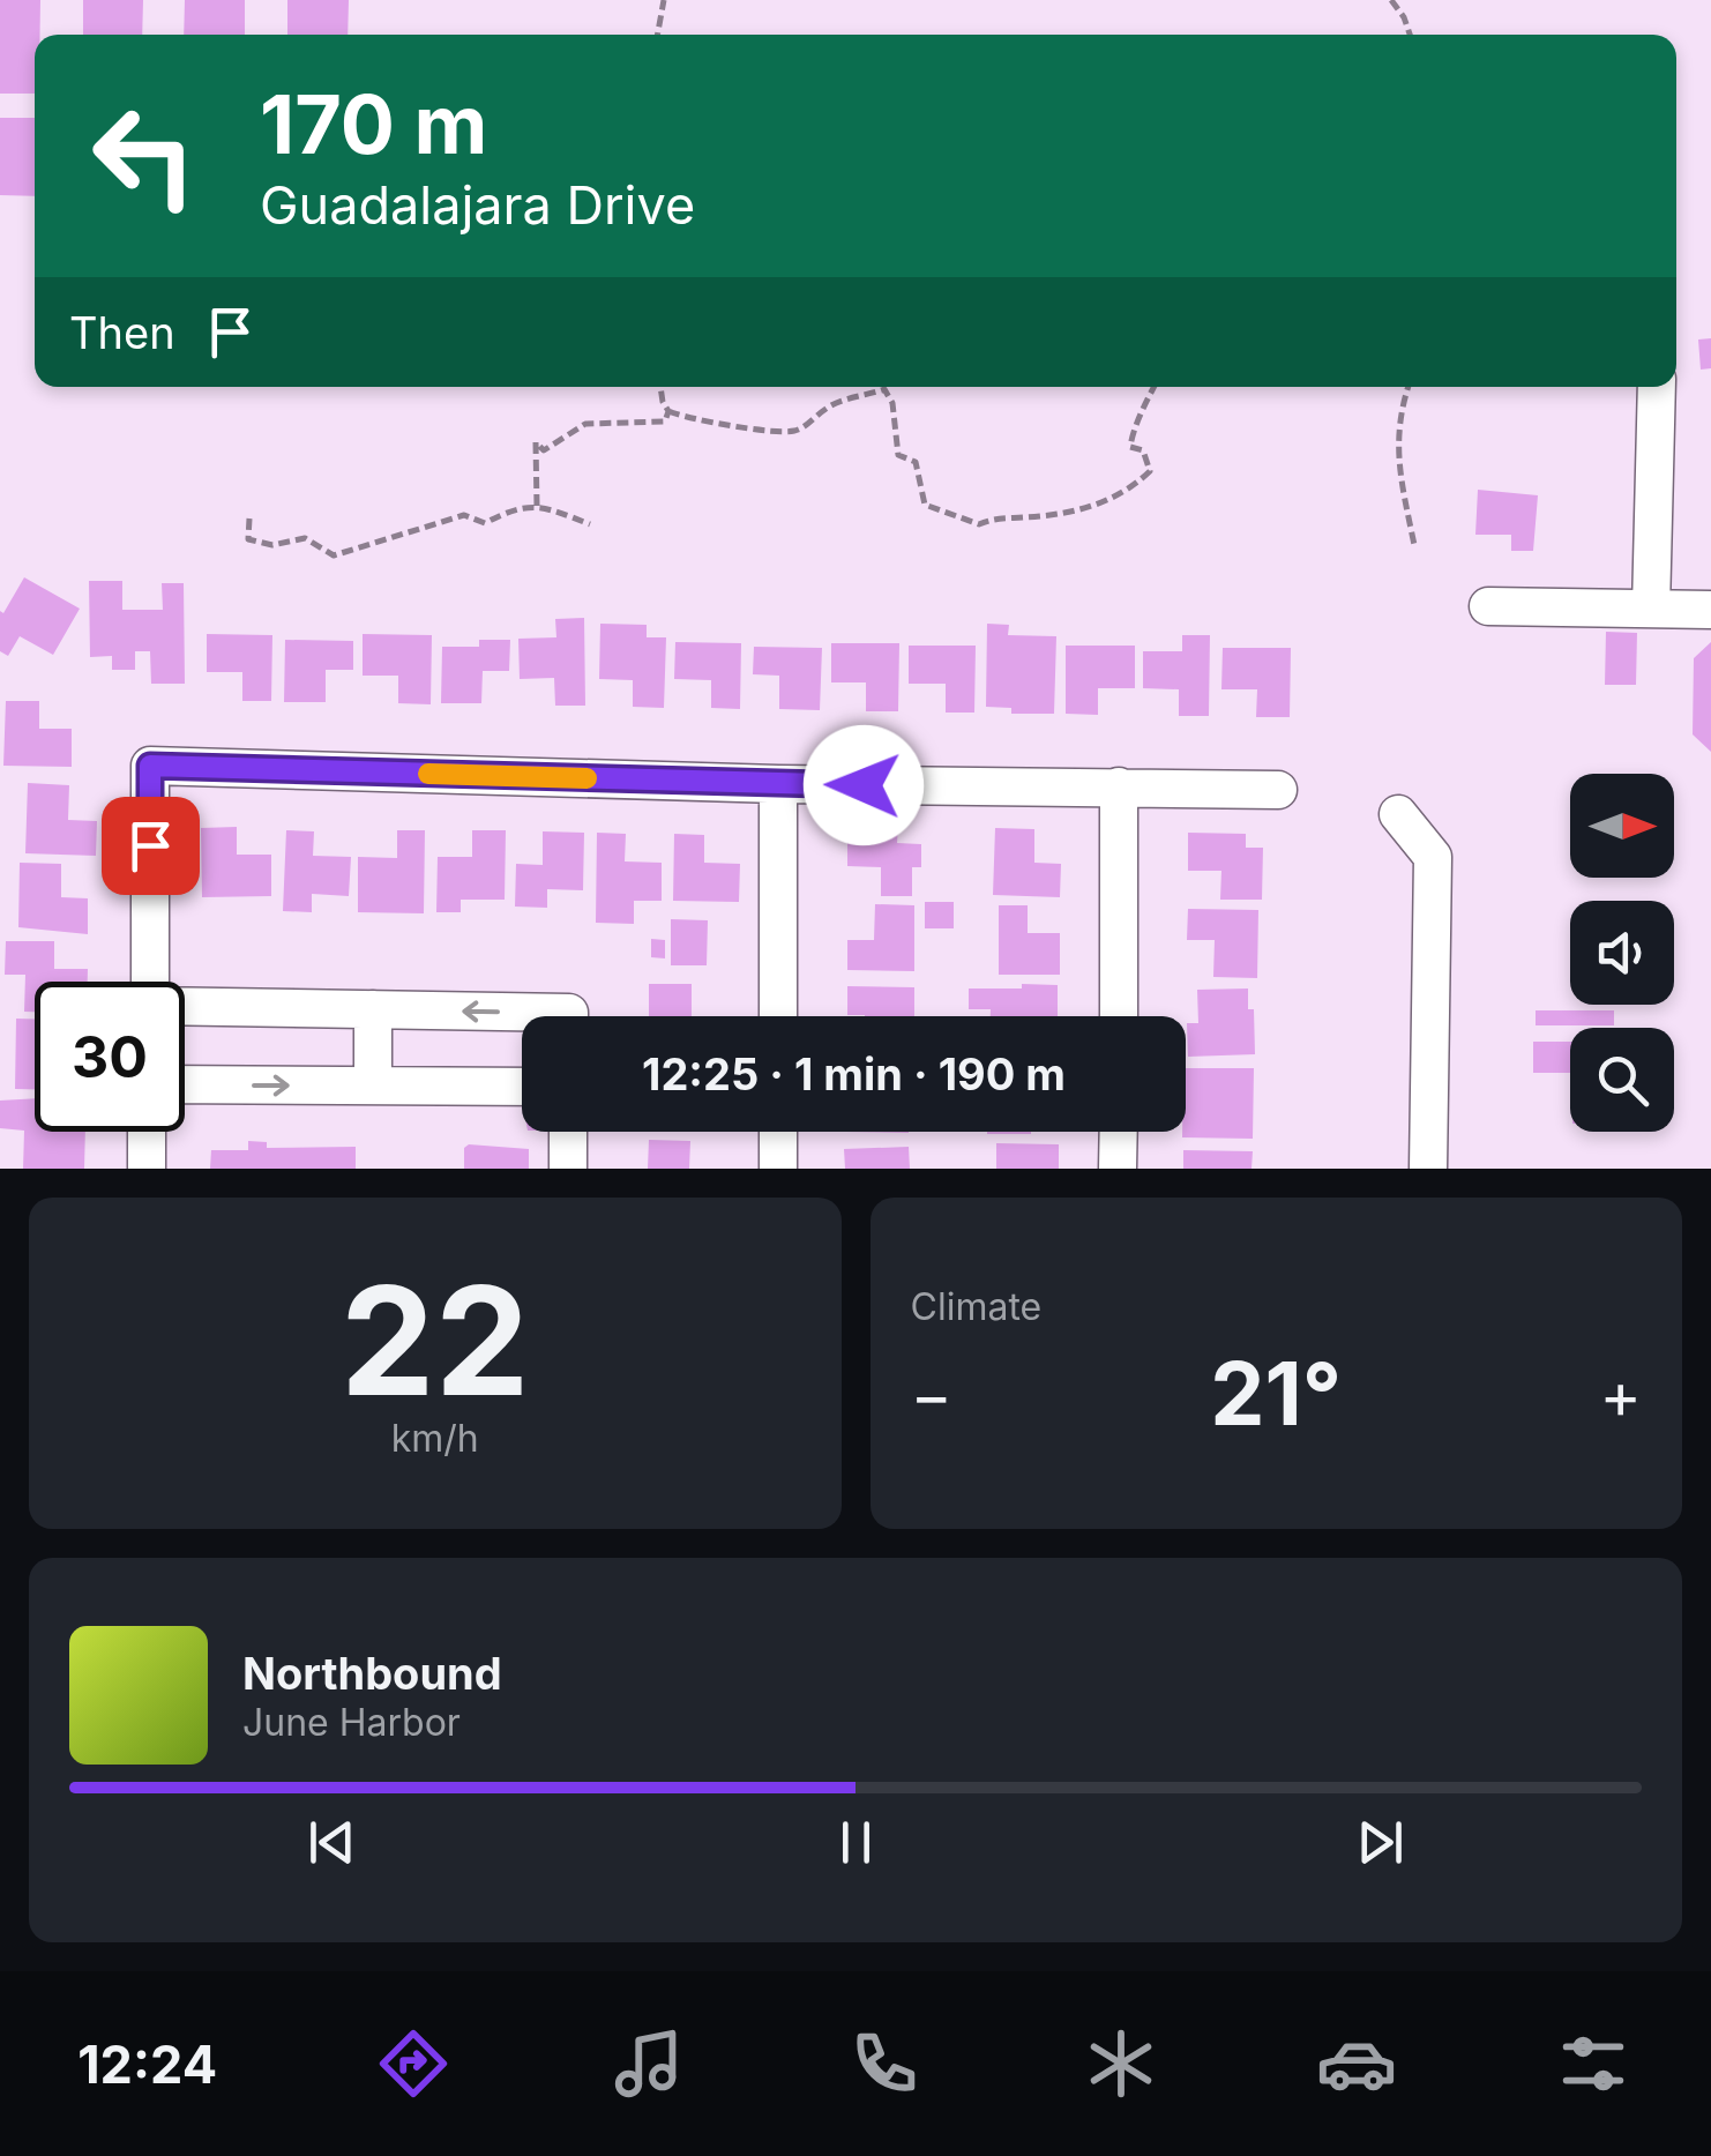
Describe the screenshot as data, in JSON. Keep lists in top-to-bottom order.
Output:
{
  "north": "right",
  "page": {
    "turn": ["170 m", "Guadalajara Drive"],
    "then": "Then",
    "limit": "30",
    "trip": "12:25 · 1 min · 190 m",
    "tile": [
      ["22", "km/h"],
      "Climate"
    ],
    "heat": ["−", "21°", "+"],
    "song": ["Northbound", "June Harbor"],
    "tabs": "12:24"
  }
}
